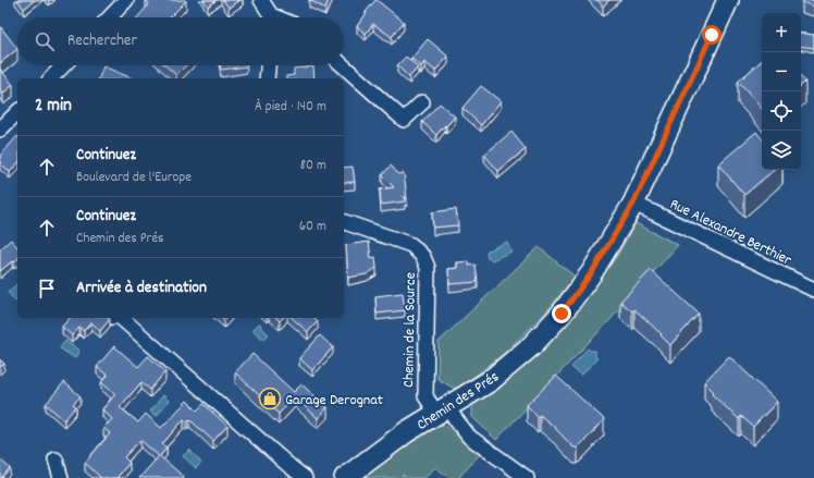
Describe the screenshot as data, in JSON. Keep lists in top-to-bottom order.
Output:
{
  "streets": {
    "street": ["Rue Alexandre Berthier", "Chemin de la Source", "Chemin des Prés"]
  },
  "crossings": [
    ["Rue Alexandre Berthier", "Chemin des Prés"],
    ["Chemin de la Source", "Chemin des Prés"]
  ],
  "places": {
    "shop": ["Garage Derognat"]
  },
  "page": {
    "map_buttons": ["+", "−"],
    "search": "Rechercher",
    "heading": ["2 min", "À pied · 140 m"],
    "list": [
      ["Continuez", "Boulevard de l'Europe", "80 m"],
      ["Continuez", "Chemin des Prés", "60 m"],
      "Arrivée à destination"
    ]
  }
}
